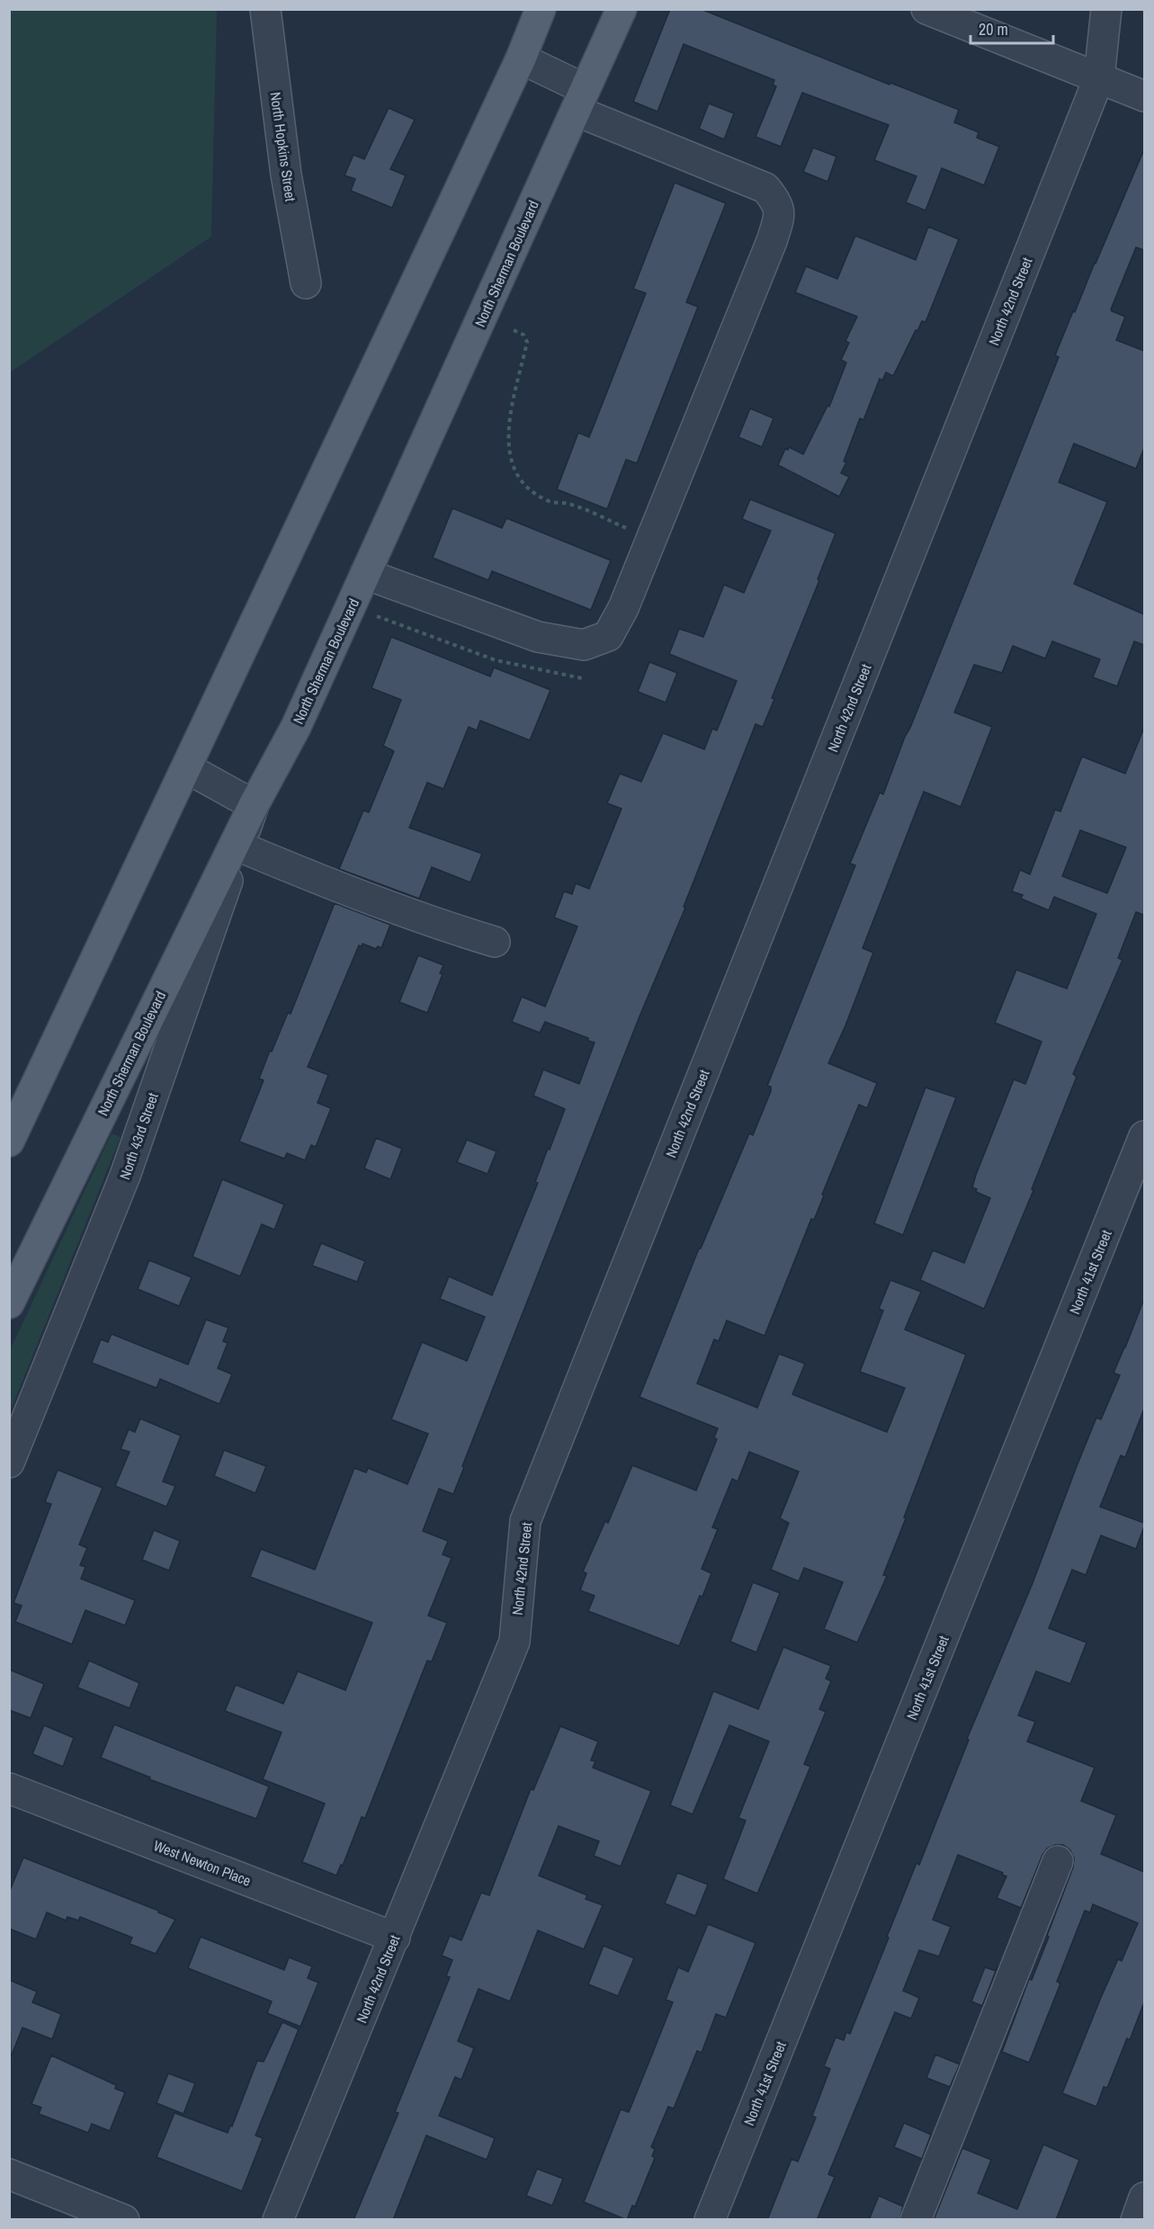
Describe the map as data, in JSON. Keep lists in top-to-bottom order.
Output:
{
  "streets": {
    "main road": ["North Sherman Boulevard"],
    "street": [
      "North Hopkins Street",
      "North 42nd Street",
      "North 43rd Street",
      "North 41st Street",
      "West Newton Place"
    ]
  },
  "crossings": [
    ["North Sherman Boulevard", "North 43rd Street"],
    ["North 42nd Street", "West Newton Place"]
  ],
  "scale_bar": "20 m"
}
